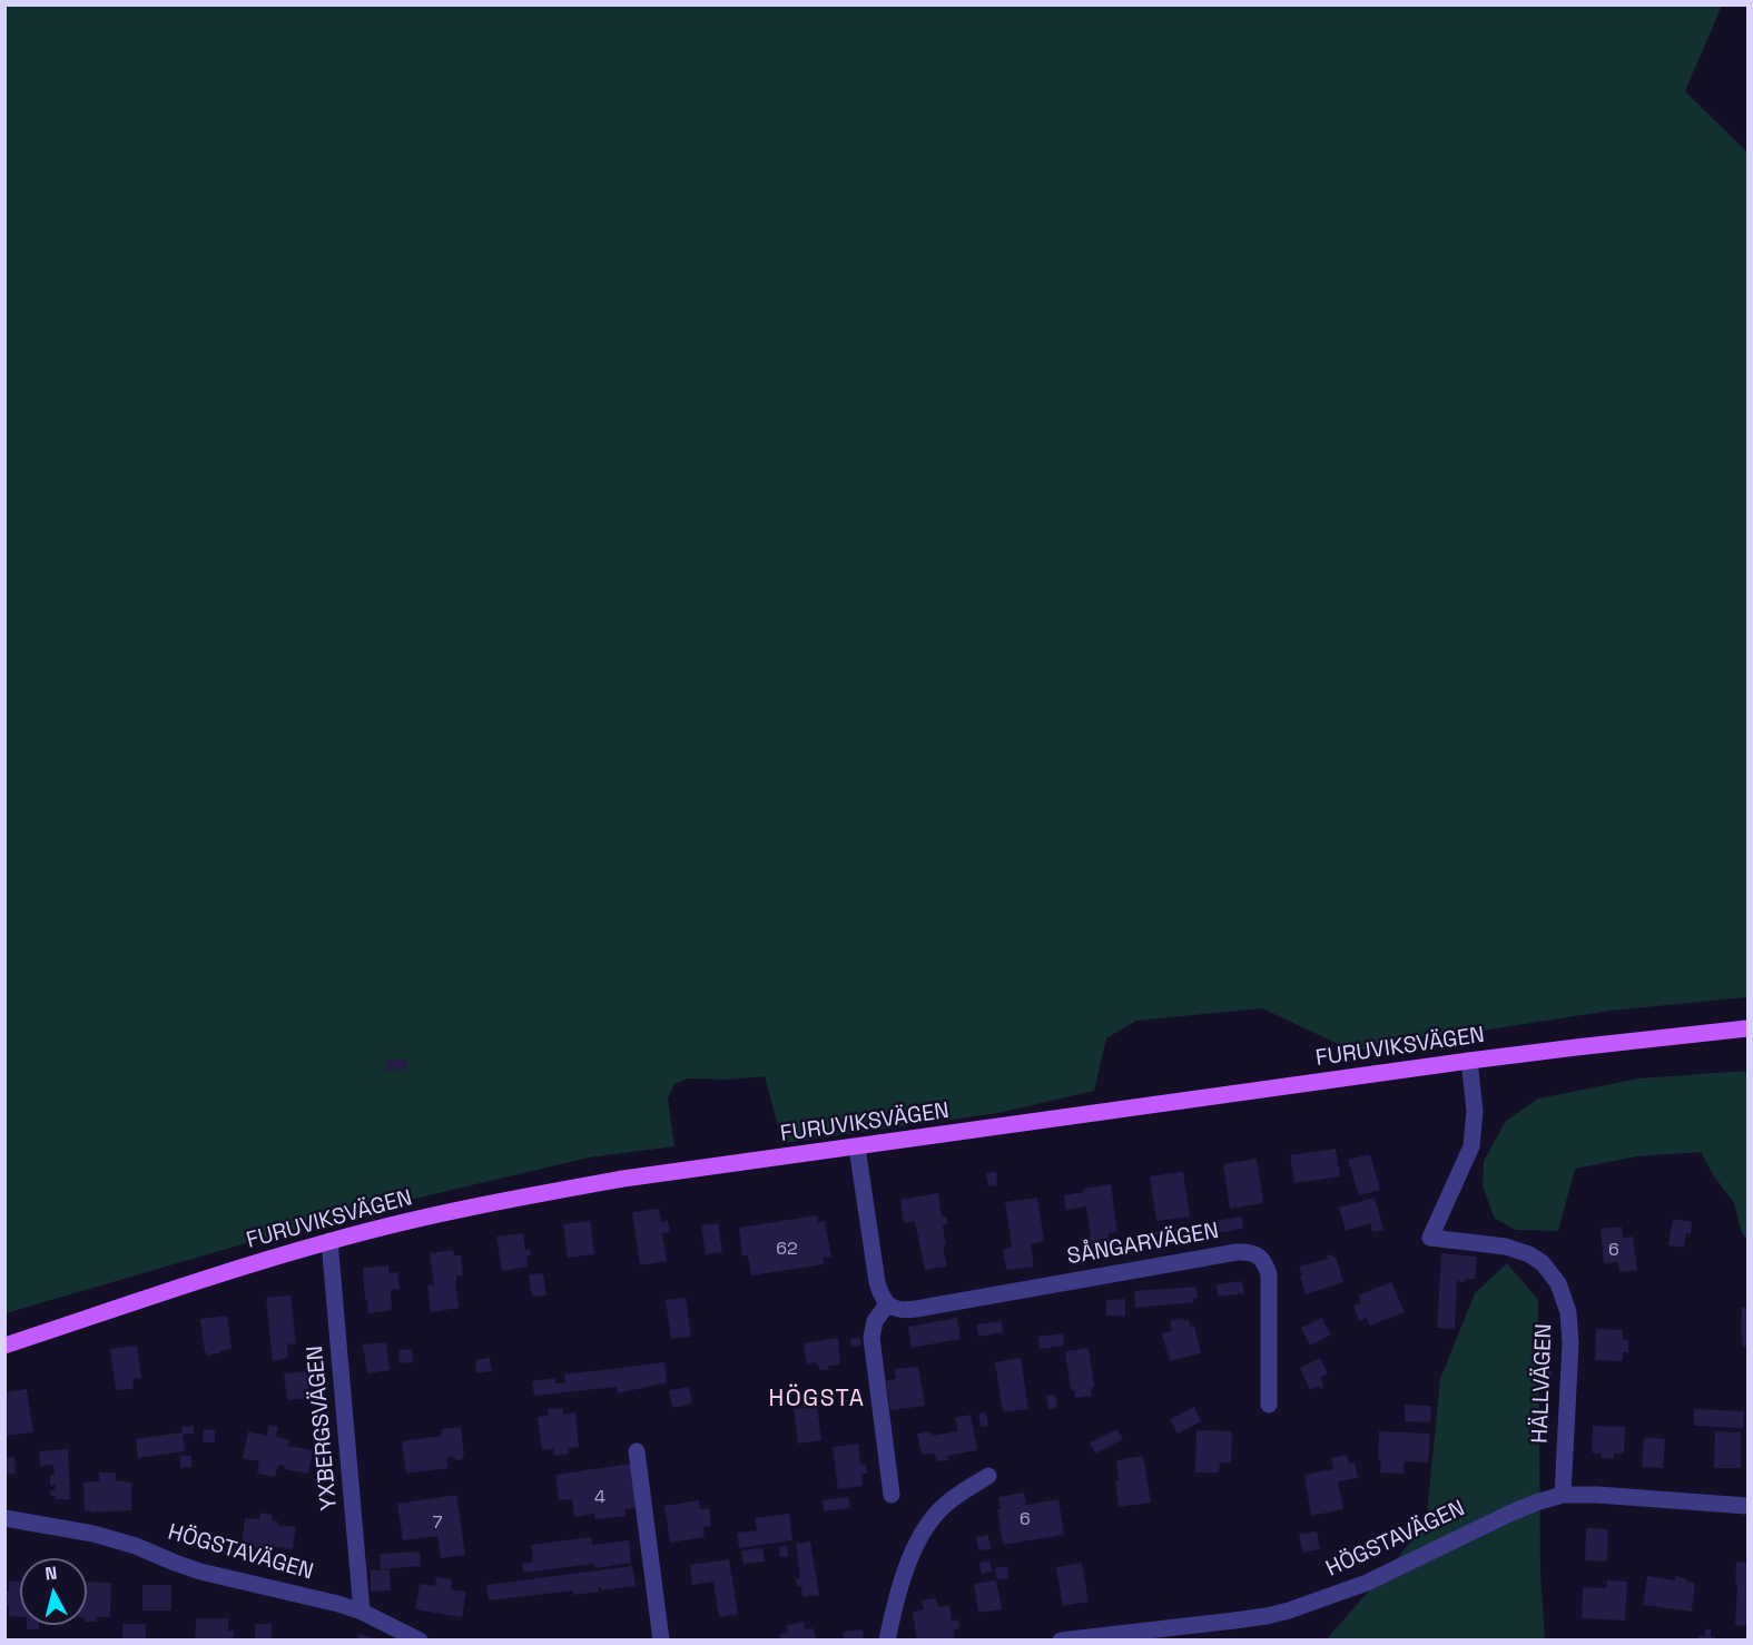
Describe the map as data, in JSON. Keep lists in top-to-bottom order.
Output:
{
  "streets": {
    "main road": ["FURUVIKSVÄGEN"],
    "street": [
      "SÅNGARVÄGEN",
      "HÄLLVÄGEN",
      "YXBERGSVÄGEN",
      "HÖGSTAVÄGEN"
    ]
  },
  "crossings": [
    ["FURUVIKSVÄGEN", "HÄLLVÄGEN"],
    ["FURUVIKSVÄGEN", "YXBERGSVÄGEN"],
    ["HÄLLVÄGEN", "HÖGSTAVÄGEN"],
    ["YXBERGSVÄGEN", "HÖGSTAVÄGEN"]
  ],
  "districts": ["HÖGSTA"],
  "house_numbers": [
    "62",
    "6",
    "4",
    "6",
    "7"
  ],
  "north": "top"
}
